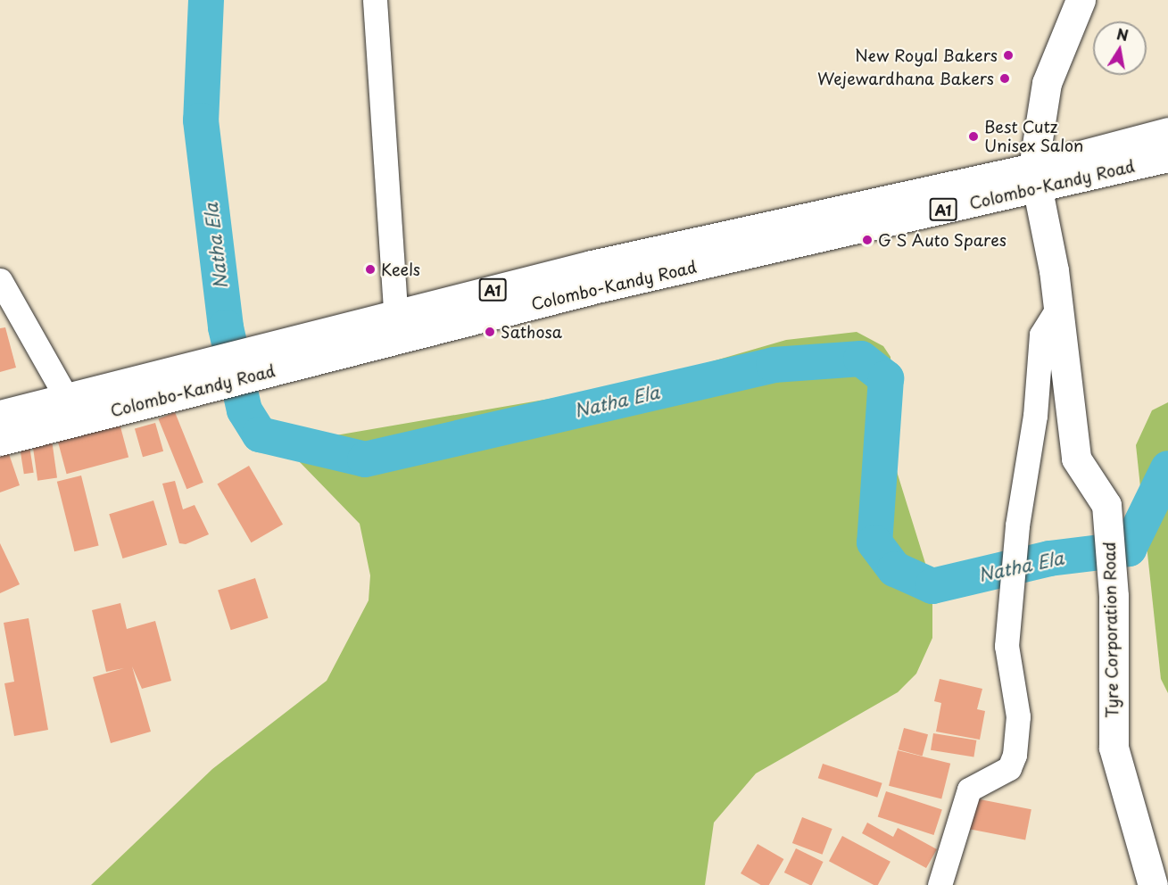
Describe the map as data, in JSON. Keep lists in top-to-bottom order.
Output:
{
  "streets": {
    "main road": ["Colombo-Kandy Road", "A1", "Tyre Corporation Road"]
  },
  "crossings": [
    ["Colombo-Kandy Road", "Tyre Corporation Road"]
  ],
  "water": ["Natha Ela"],
  "places": [
    "New Royal Bakers",
    "Wejewardhana Bakers",
    "Best Cutz Unisex Salon",
    "G S Auto Spares",
    "Keels",
    "Sathosa"
  ],
  "north": "top"
}
